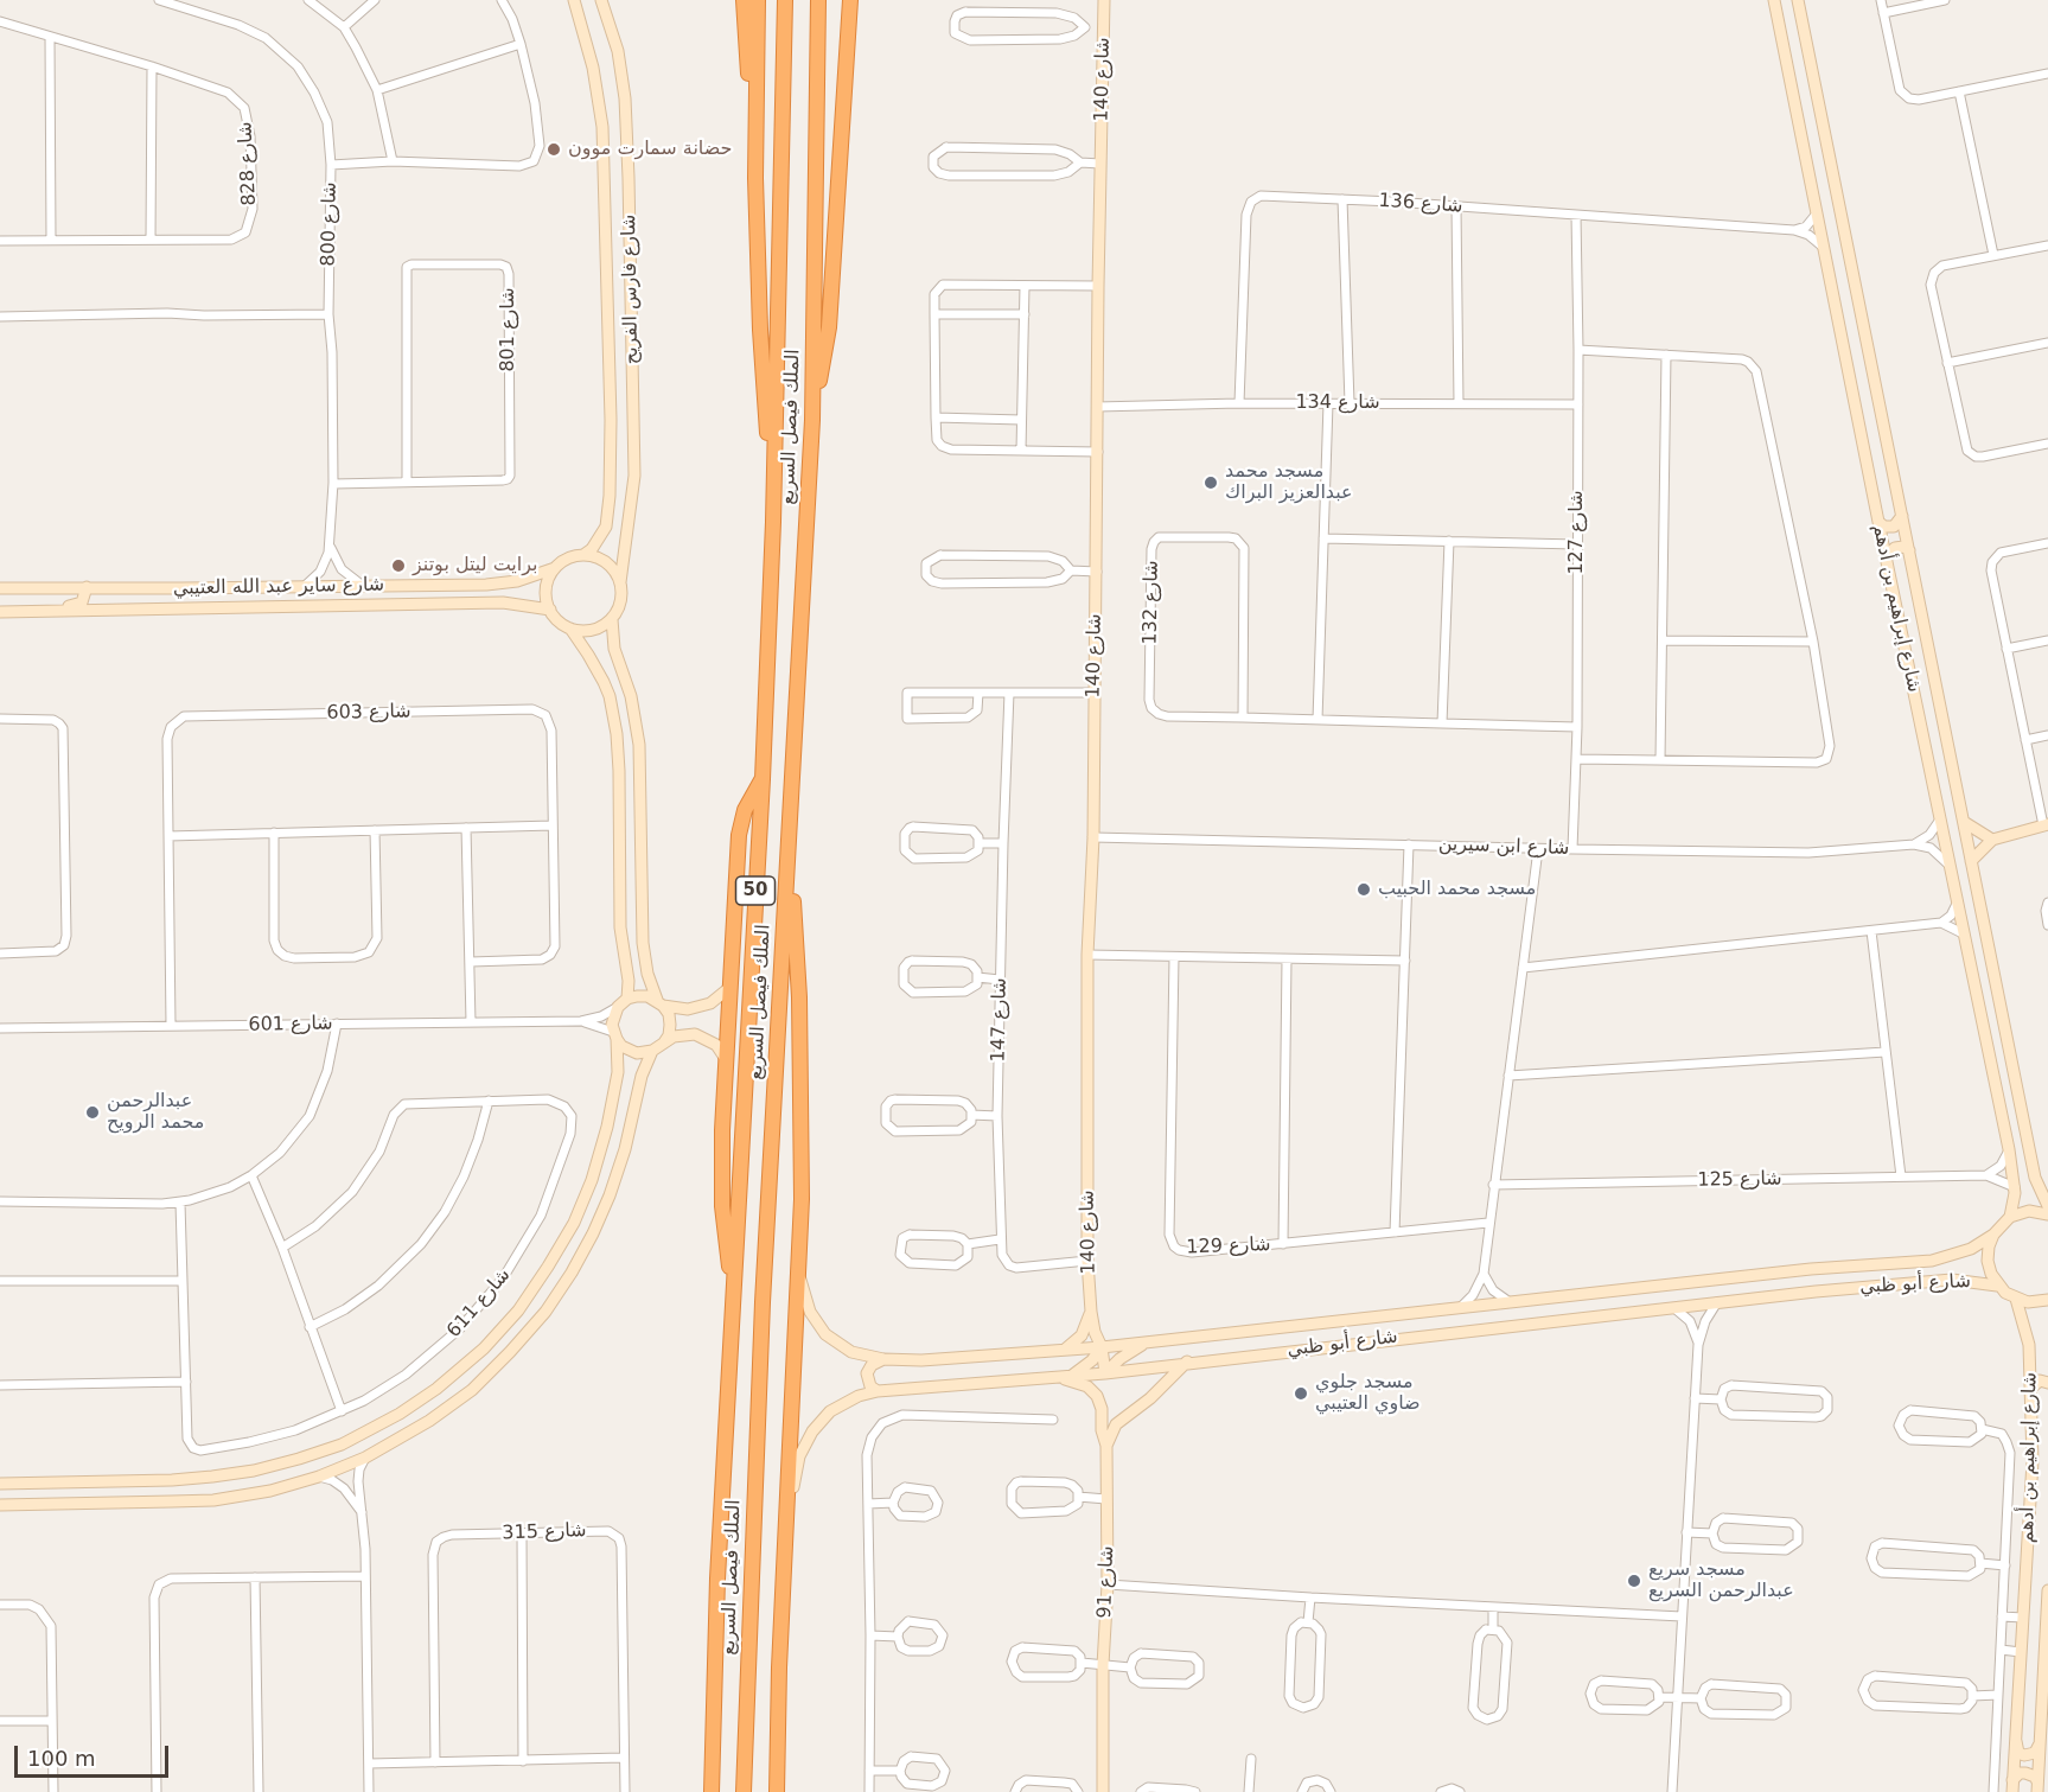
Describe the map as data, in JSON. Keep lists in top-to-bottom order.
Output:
{
  "streets": {
    "highway": ["الملك فيصل السريع", "50"],
    "street": [
      "شارع 140",
      "شارع 828",
      "شارع 136",
      "شارع 800",
      "شارع فارس الفريح",
      "شارع 801",
      "شارع 134",
      "شارع 127",
      "شارع ساير عبد الله العتيبي",
      "شارع 132",
      "شارع إبراهيم بن أدهم",
      "شارع 603",
      "شارع ابن سيرين",
      "شارع 147",
      "شارع 601",
      "شارع 125",
      "شارع 129",
      "شارع أبو ظبي",
      "شارع 611",
      "شارع 315",
      "شارع 91"
    ]
  },
  "crossings": [
    ["شارع 140", "شارع 134"],
    ["شارع 140", "شارع ابن سيرين"],
    ["شارع 140", "شارع 147"],
    ["شارع 140", "شارع أبو ظبي"],
    ["شارع 136", "شارع 134"],
    ["شارع 136", "شارع 127"],
    ["شارع 136", "شارع إبراهيم بن أدهم"],
    ["شارع 800", "شارع 801"],
    ["شارع 800", "شارع ساير عبد الله العتيبي"],
    ["شارع فارس الفريح", "شارع ساير عبد الله العتيبي"],
    ["شارع 134", "شارع 127"],
    ["شارع 127", "شارع 132"],
    ["شارع 127", "شارع ابن سيرين"],
    ["شارع إبراهيم بن أدهم", "شارع 125"],
    ["شارع إبراهيم بن أدهم", "شارع أبو ظبي"],
    ["شارع 603", "شارع 601"],
    ["شارع أبو ظبي", "شارع 91"]
  ],
  "places": [
    "حضانة سمارت موون",
    "مسجد محمد عبدالعزيز البراك",
    "برايت ليتل بوتنز",
    "مسجد محمد الحبيب",
    "عبدالرحمن محمد الرويح",
    "مسجد جلوي ضاوي العتيبي",
    "مسجد سريع عبدالرحمن السريع"
  ],
  "scale_bar": "100 m"
}
